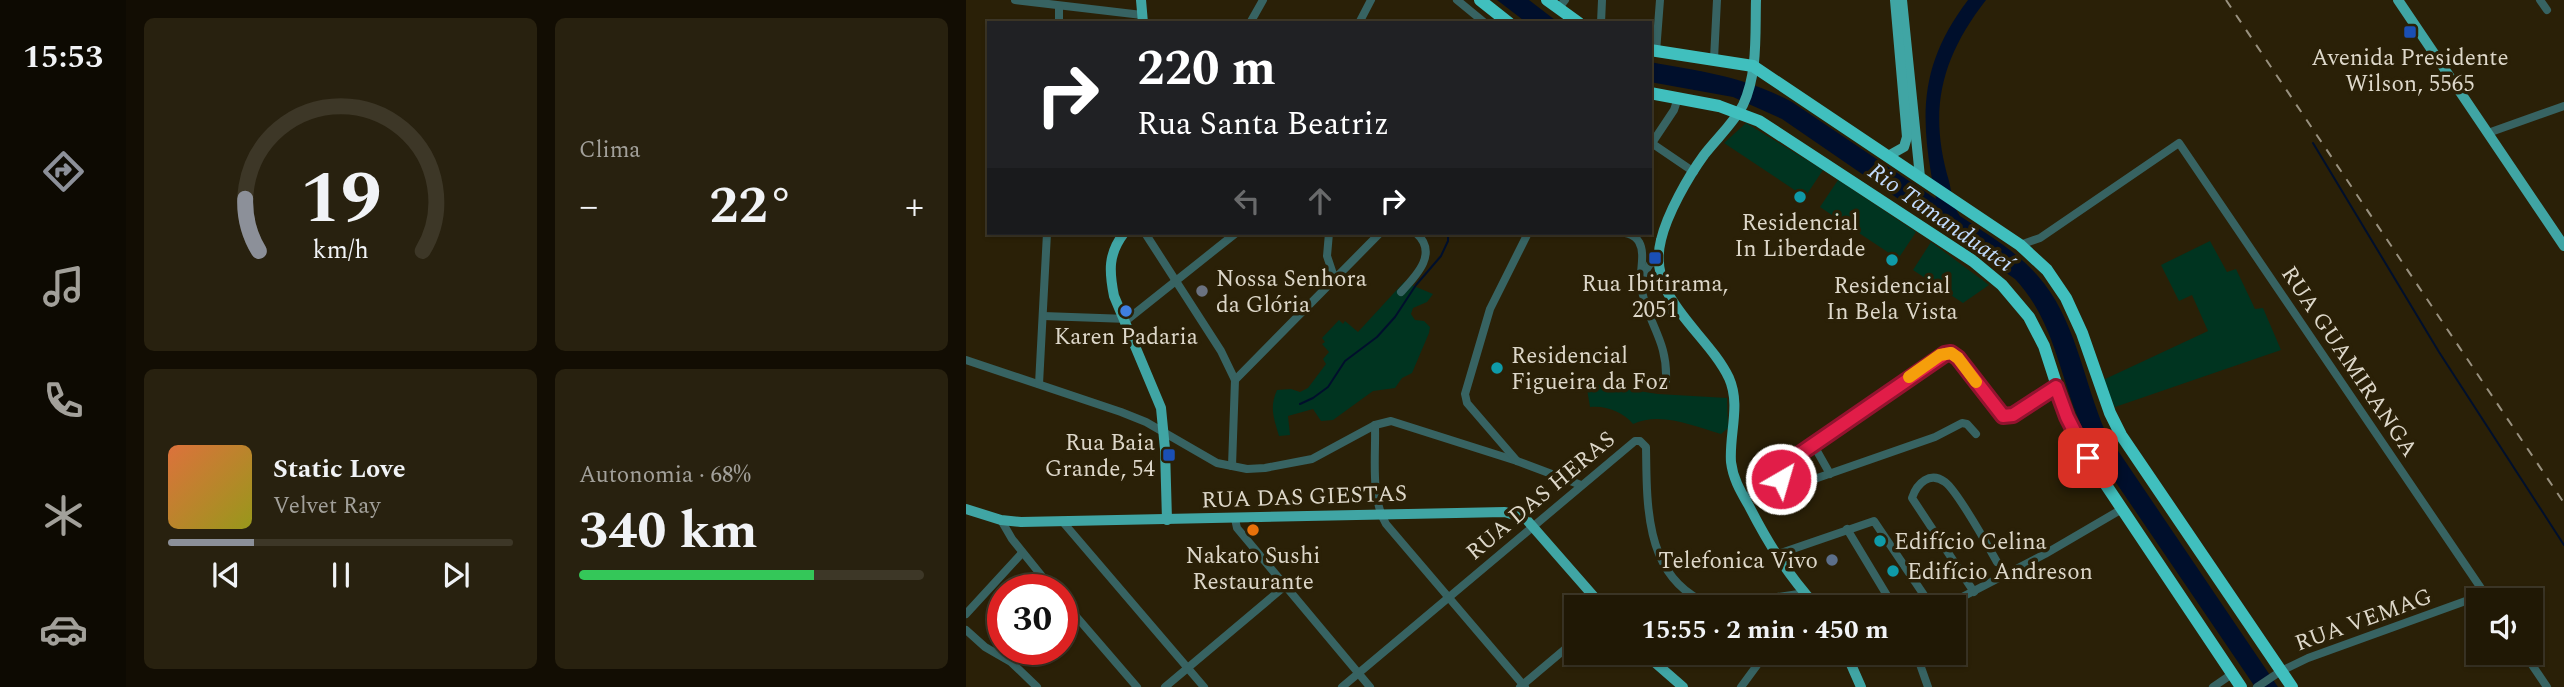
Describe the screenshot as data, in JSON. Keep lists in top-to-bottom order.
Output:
{
  "streets": {
    "main road": ["RUA DAS GIESTAS"],
    "street": ["RUA GUAMIRANGA", "RUA DAS HERAS", "RUA VEMAG"]
  },
  "crossings": [
    ["RUA DAS HERAS", "RUA DAS GIESTAS"]
  ],
  "water": ["Rio Tamanduateí"],
  "places": {
    "transit": ["Avenida Presidente Wilson, 5565", "Rua Ibitirama, 2051", "Rua Baia Grande, 54"],
    "other": [
      "Residencial In Liberdade",
      "Residencial In Bela Vista",
      "Nossa Senhora da Glória",
      "Karen Padaria",
      "Residencial Figueira da Foz",
      "Nakato Sushi Restaurante",
      "Edifício Celina",
      "Telefonica Vivo",
      "Edifício Andreson"
    ]
  },
  "page": {
    "tabs": "15:53",
    "tile": [
      "Clima",
      ["Autonomia · 68%", "340 km"]
    ],
    "turn": ["220 m", "Rua Santa Beatriz"],
    "heat": ["−", "22°", "+"],
    "song": ["Static Love", "Velvet Ray"],
    "limit": "30",
    "trip": "15:55 · 2 min · 450 m",
    "gauge": ["19", "km/h"]
  }
}
